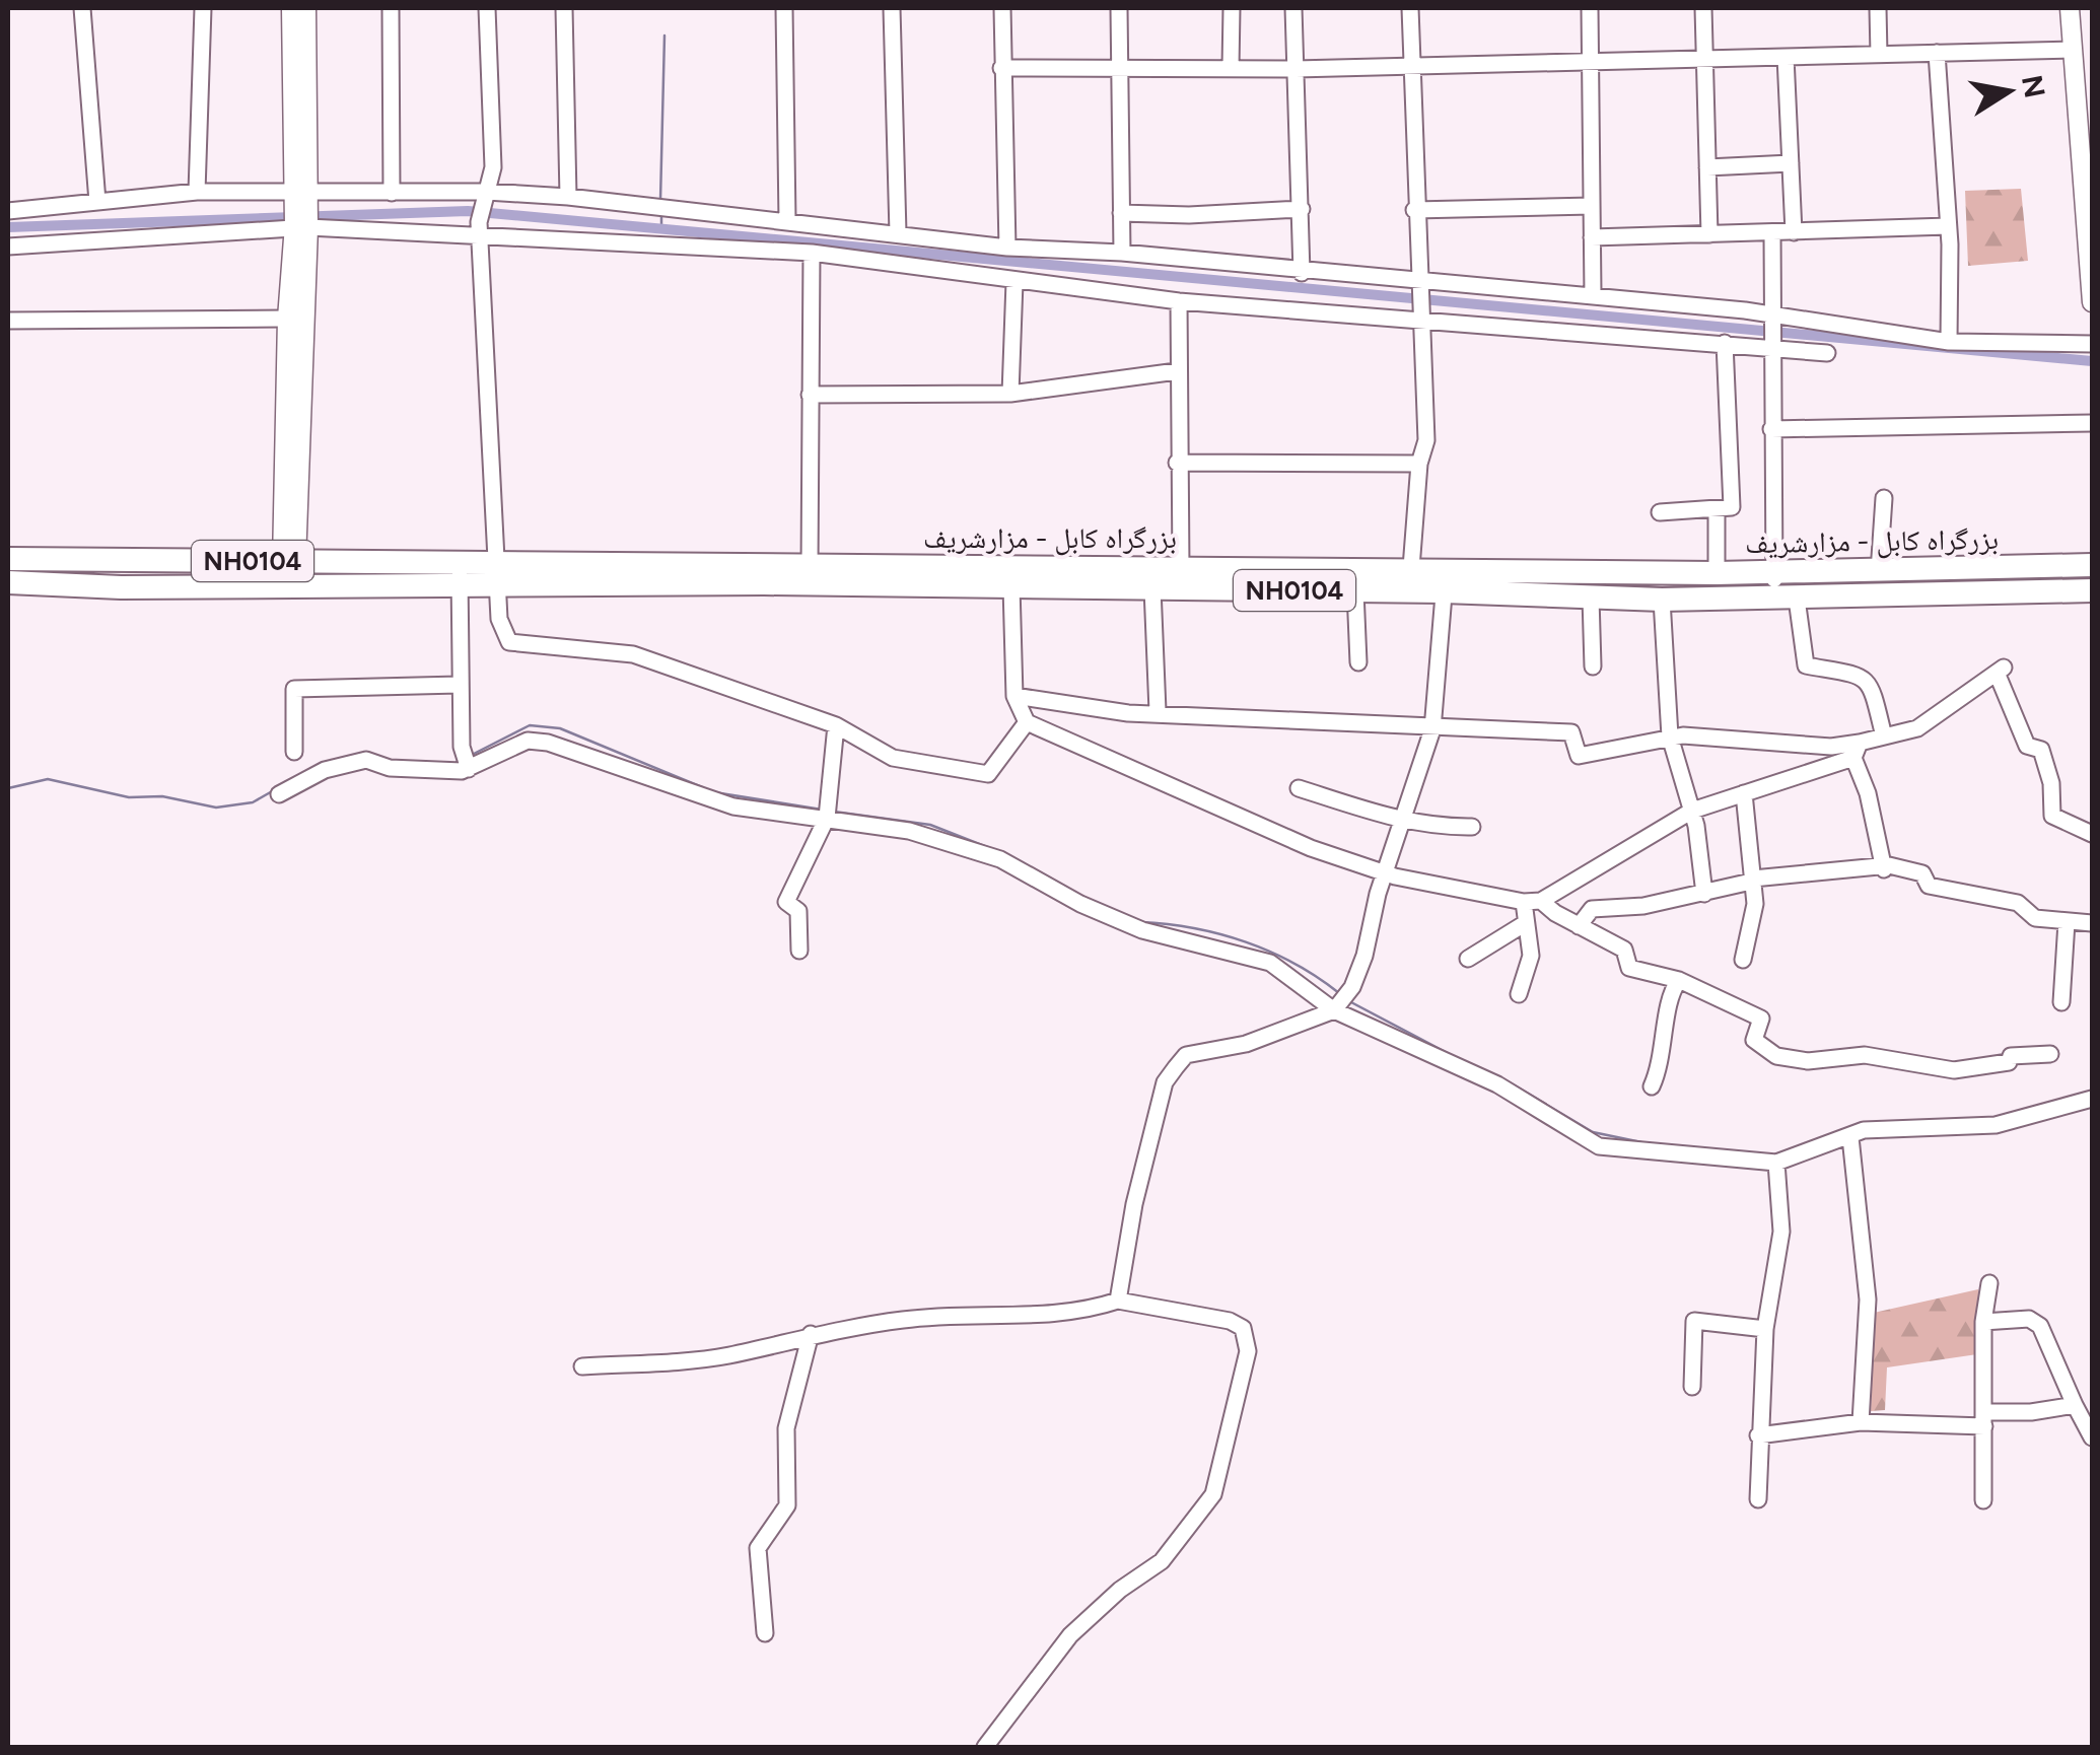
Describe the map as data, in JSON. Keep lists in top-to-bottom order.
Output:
{
  "streets": {
    "highway": ["بزرگراه کابل - مزارشریف", "NH0104"]
  },
  "north": "right"
}
